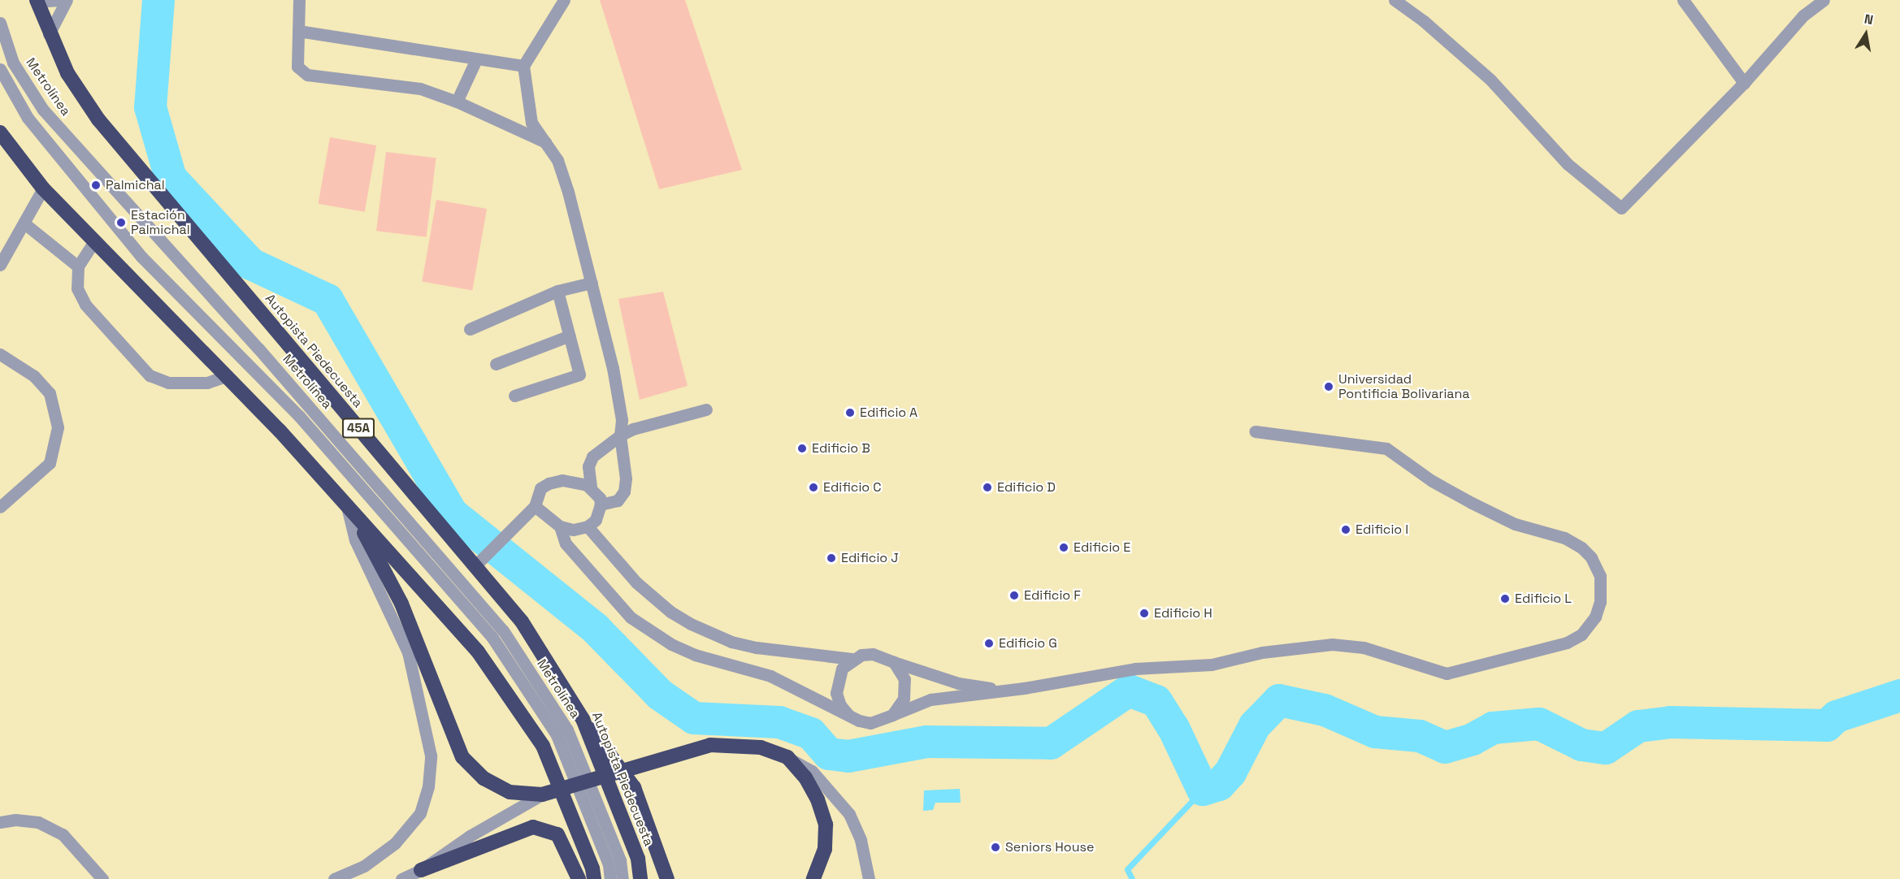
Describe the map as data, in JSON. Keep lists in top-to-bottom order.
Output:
{
  "streets": {
    "highway": ["Autopista Piedecuesta", "45A"],
    "street": ["Metrolínea"]
  },
  "places": [
    "Palmichal",
    "Estación Palmichal",
    "Universidad Pontificia Bolivariana",
    "Edificio A",
    "Edificio B",
    "Edificio C",
    "Edificio D",
    "Edificio I",
    "Edificio E",
    "Edificio J",
    "Edificio F",
    "Edificio L",
    "Edificio H",
    "Edificio G",
    "Seniors House"
  ],
  "north": "top"
}
